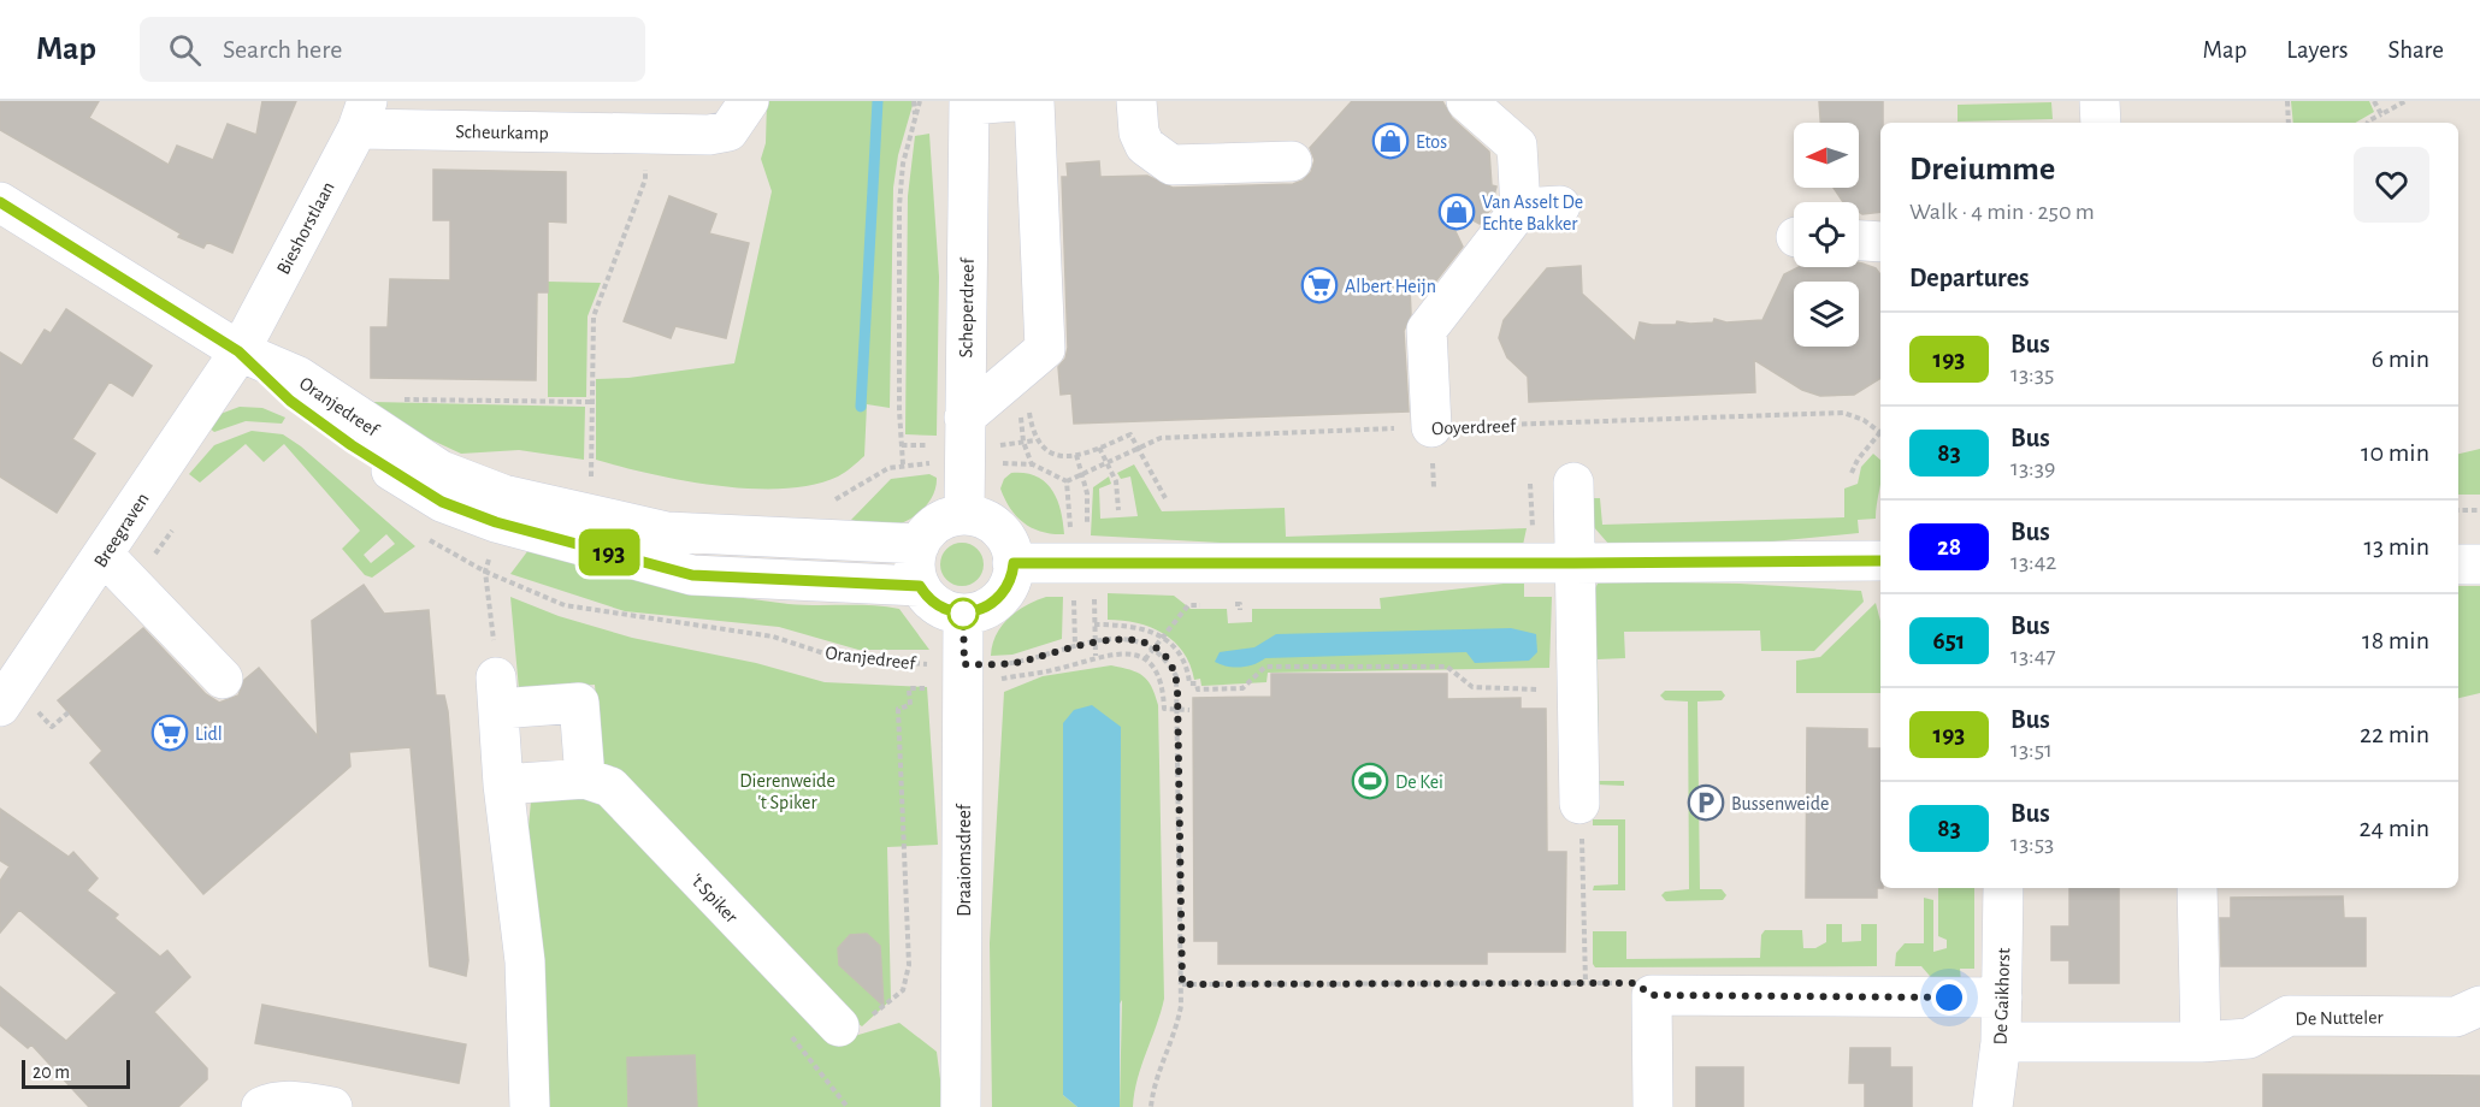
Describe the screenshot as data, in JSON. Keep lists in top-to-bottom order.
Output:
{
  "streets": {
    "street": [
      "Scheurkamp",
      "Bieshorstlaan",
      "Scheperdreef",
      "Oranjedreef",
      "Breegraven",
      "Draaiomsdreef",
      "'t Spiker",
      "De Gaikhorst",
      "De Nutteler"
    ],
    "path": ["Ooyerdreef"]
  },
  "crossings": [
    ["Scheurkamp", "Bieshorstlaan"],
    ["Bieshorstlaan", "Oranjedreef"],
    ["Bieshorstlaan", "Breegraven"],
    ["Scheperdreef", "Oranjedreef"],
    ["Scheperdreef", "Draaiomsdreef"],
    ["Oranjedreef", "Breegraven"],
    ["Oranjedreef", "Draaiomsdreef"],
    ["De Gaikhorst", "De Nutteler"]
  ],
  "parks": ["Dierenweide 't Spiker"],
  "places": {
    "shop": ["Etos", "Van Asselt De Echte Bakker"],
    "supermarket": ["Albert Heijn", "Lidl"],
    "sports": ["De Kei"],
    "parking": ["Bussenweide"]
  },
  "lines": ["bus line 193"],
  "scale_bar": "20 m",
  "north": "left",
  "page": {
    "header": "Map",
    "search": "Search here",
    "nav": ["Map", "Layers", "Share"],
    "on_map": "193",
    "heading": [
      ["Dreiumme", "Walk · 4 min · 250 m"],
      "Departures"
    ],
    "list": [
      {
        "mark": "193",
        "name": "Bus",
        "note": "13:35",
        "value": "6 min"
      },
      {
        "mark": "83",
        "name": "Bus",
        "note": "13:39",
        "value": "10 min"
      },
      {
        "mark": "28",
        "name": "Bus",
        "note": "13:42",
        "value": "13 min"
      },
      {
        "mark": "651",
        "name": "Bus",
        "note": "13:47",
        "value": "18 min"
      },
      {
        "mark": "193",
        "name": "Bus",
        "note": "13:51",
        "value": "22 min"
      },
      {
        "mark": "83",
        "name": "Bus",
        "note": "13:53",
        "value": "24 min"
      }
    ],
    "scale": "20 m"
  }
}
